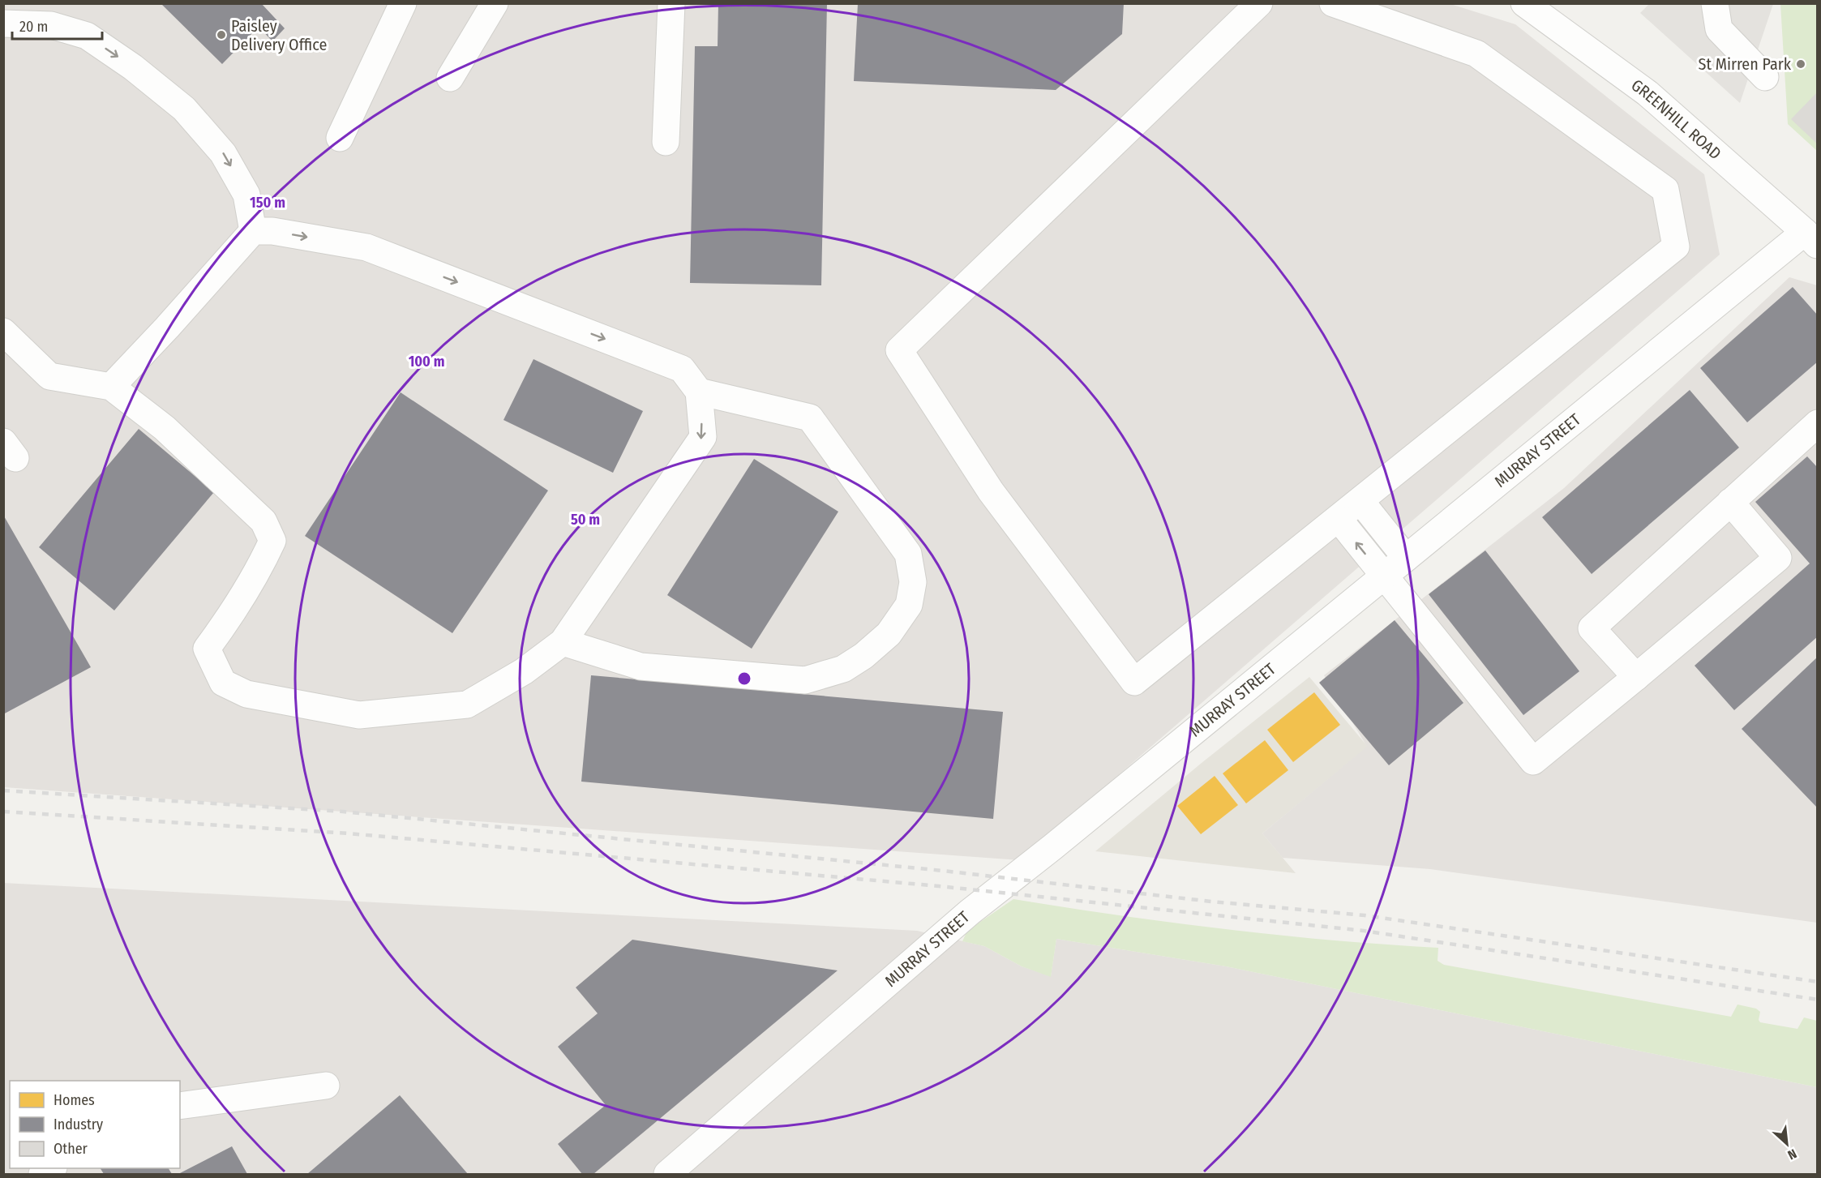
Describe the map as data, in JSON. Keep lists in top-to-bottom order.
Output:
{
  "streets": {
    "street": ["GREENHILL ROAD", "MURRAY STREET"]
  },
  "crossings": [
    ["GREENHILL ROAD", "MURRAY STREET"]
  ],
  "places": ["Paisley Delivery Office", "St Mirren Park"],
  "legend": ["Homes", "Industry", "Other"],
  "scale_bar": "20 m",
  "north": "bottom right",
  "rings": ["150 m", "100 m", "50 m"]
}
